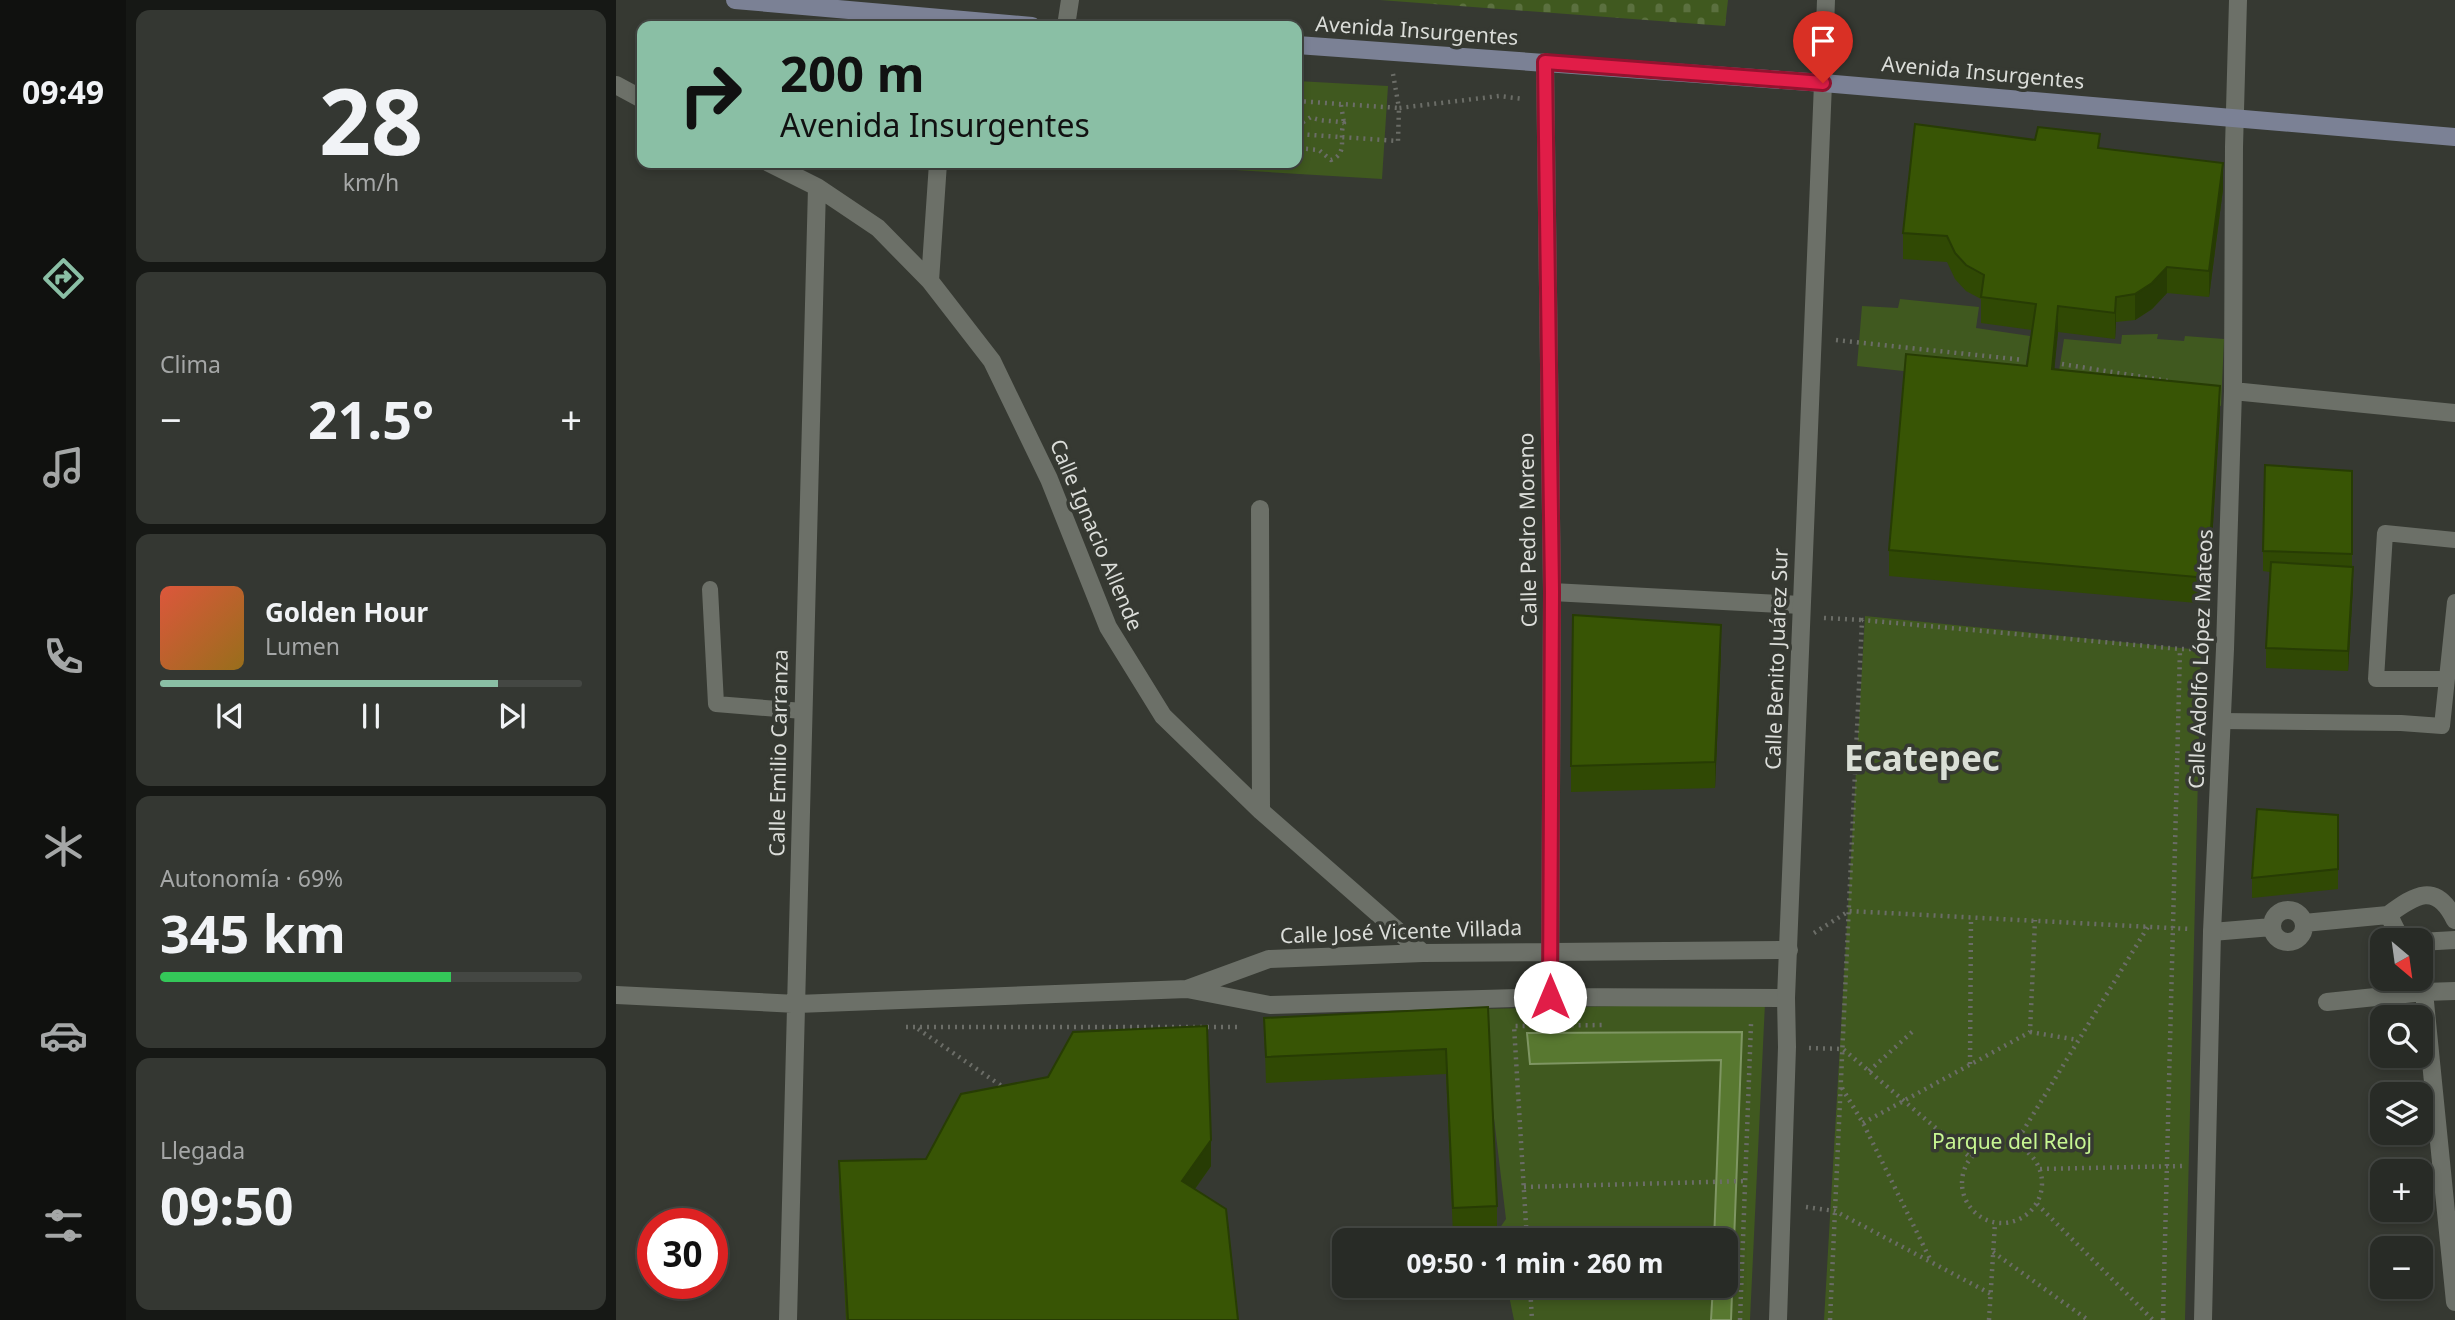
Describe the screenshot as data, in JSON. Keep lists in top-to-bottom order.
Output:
{
  "streets": {
    "main road": ["Avenida Insurgentes"],
    "street": [
      "Calle Pedro Moreno",
      "Calle Ignacio Allende",
      "Calle Benito Juárez Sur",
      "Calle Adolfo López Mateos",
      "Calle Emilio Carranza",
      "Calle José Vicente Villada"
    ]
  },
  "crossings": [
    ["Avenida Insurgentes", "Calle Pedro Moreno"],
    ["Avenida Insurgentes", "Calle Benito Juárez Sur"],
    ["Avenida Insurgentes", "Calle Adolfo López Mateos"],
    ["Calle Pedro Moreno", "Calle José Vicente Villada"],
    ["Calle Ignacio Allende", "Calle Emilio Carranza"],
    ["Calle Ignacio Allende", "Calle José Vicente Villada"],
    ["Calle Benito Juárez Sur", "Calle José Vicente Villada"],
    ["Calle Emilio Carranza", "Calle José Vicente Villada"]
  ],
  "districts": ["Ecatepec"],
  "parks": ["Parque del Reloj"],
  "north": "bottom right",
  "page": {
    "tabs": "09:49",
    "tile": [
      ["28", "km/h"],
      "Clima",
      ["Autonomía · 69%", "345 km"],
      ["Llegada", "09:50"]
    ],
    "turn": ["200 m", "Avenida Insurgentes"],
    "heat": ["−", "21.5°", "+"],
    "song": ["Golden Hour", "Lumen"],
    "map_buttons": ["+", "−"],
    "limit": "30",
    "trip": "09:50 · 1 min · 260 m"
  }
}
